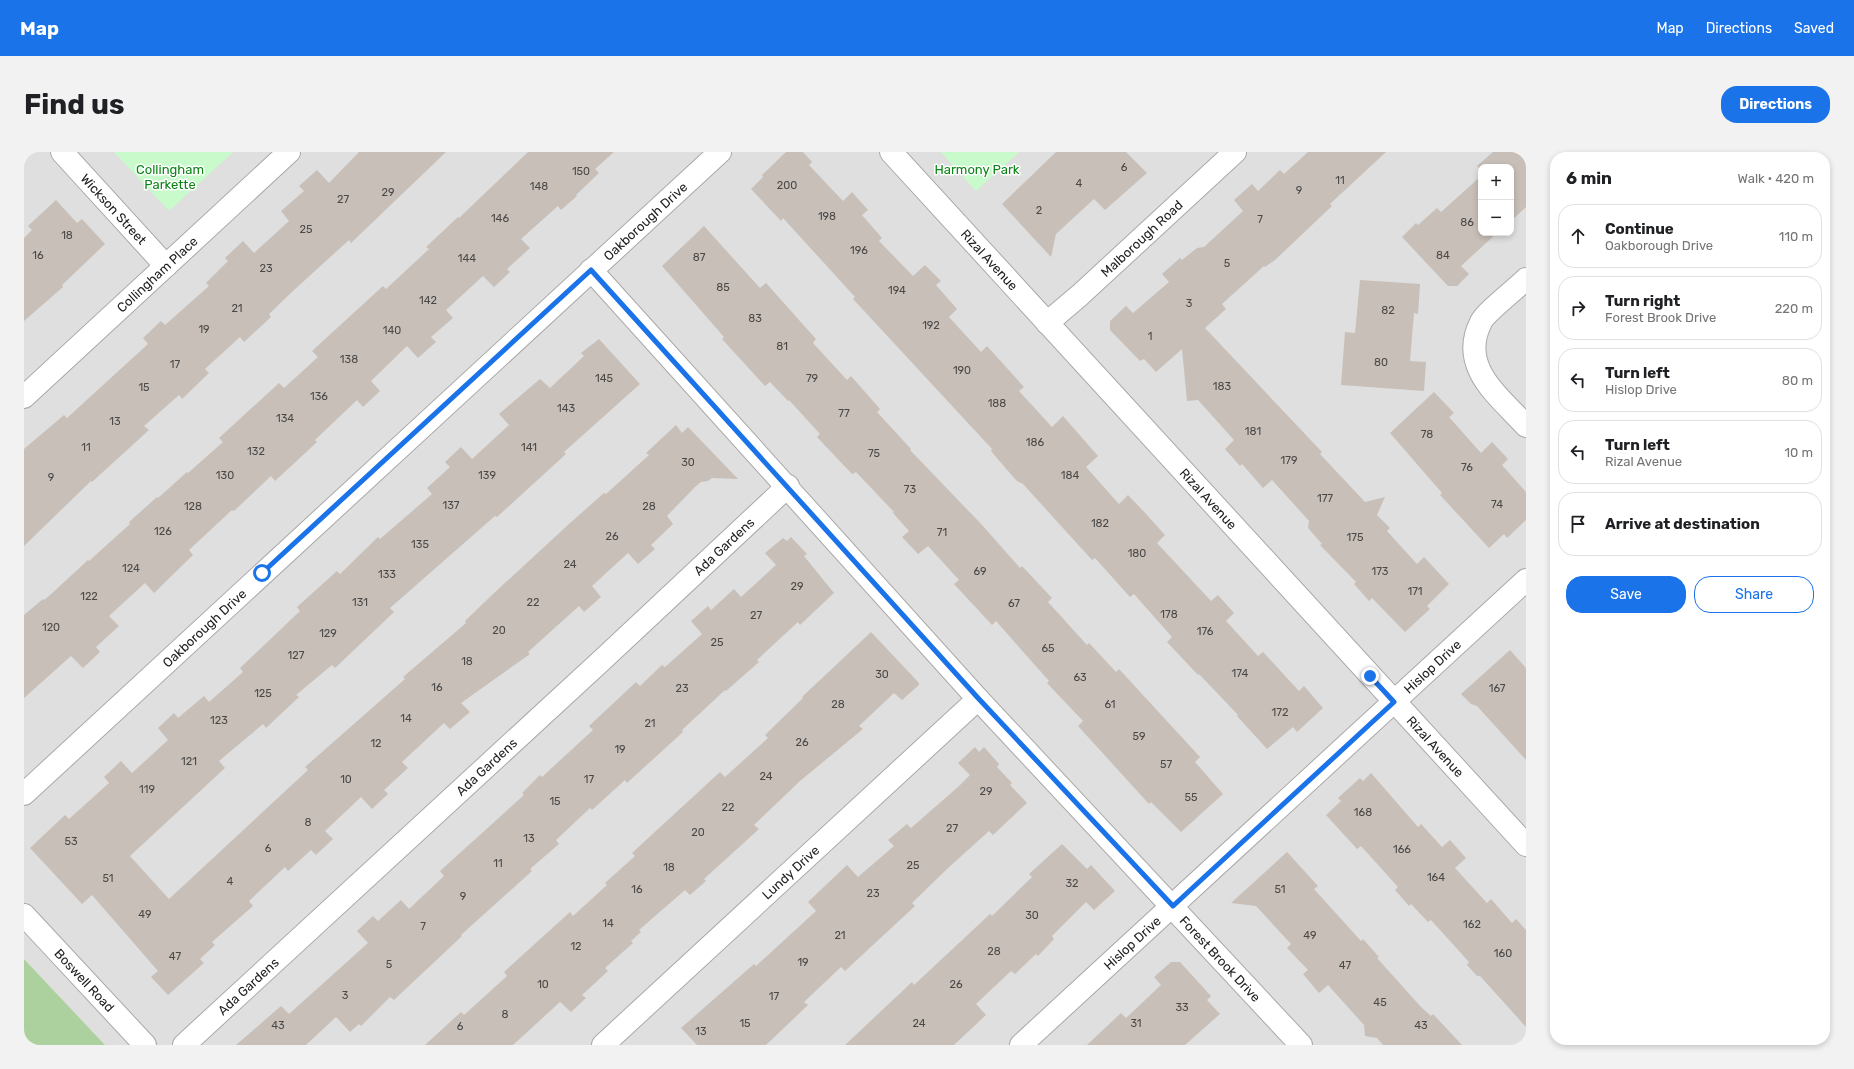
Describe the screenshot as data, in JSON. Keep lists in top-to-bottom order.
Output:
{
  "streets": {
    "street": [
      "Wickson Street",
      "Oakborough Drive",
      "Malborough Road",
      "Rizal Avenue",
      "Collingham Place",
      "Ada Gardens",
      "Hislop Drive",
      "Lundy Drive",
      "Forest Brook Drive",
      "Boswell Road"
    ]
  },
  "crossings": [
    ["Wickson Street", "Collingham Place"],
    ["Oakborough Drive", "Forest Brook Drive"],
    ["Malborough Road", "Rizal Avenue"],
    ["Rizal Avenue", "Hislop Drive"],
    ["Ada Gardens", "Forest Brook Drive"],
    ["Hislop Drive", "Forest Brook Drive"],
    ["Lundy Drive", "Forest Brook Drive"]
  ],
  "parks": ["Collingham Parkette", "Harmony Park"],
  "house_numbers": [
    "6",
    "150",
    "11",
    "4",
    "200",
    "148",
    "9",
    "29",
    "27",
    "2",
    "198",
    "146",
    "7",
    "86",
    "25",
    "18",
    "196",
    "16",
    "84",
    "87",
    "144",
    "5",
    "23",
    "85",
    "194",
    "142",
    "3",
    "21",
    "82",
    "83",
    "192",
    "19",
    "140",
    "1",
    "81",
    "138",
    "80",
    "17",
    "190",
    "145",
    "79",
    "183",
    "15",
    "136",
    "188",
    "143",
    "77",
    "134",
    "13",
    "181",
    "78",
    "186",
    "11",
    "141",
    "132",
    "75",
    "179",
    "30",
    "76",
    "130",
    "139",
    "184",
    "9",
    "73",
    "177",
    "74",
    "137",
    "128",
    "28",
    "182",
    "126",
    "71",
    "26",
    "175",
    "135",
    "180",
    "24",
    "124",
    "69",
    "173",
    "133",
    "29",
    "171",
    "122",
    "131",
    "22",
    "67",
    "178",
    "27",
    "120",
    "20",
    "176",
    "129",
    "25",
    "65",
    "127",
    "18",
    "174",
    "30",
    "63",
    "16",
    "23",
    "167",
    "125",
    "28",
    "61",
    "172",
    "14",
    "123",
    "21",
    "59",
    "26",
    "12",
    "19",
    "121",
    "57",
    "24",
    "10",
    "17",
    "119",
    "29",
    "55",
    "15",
    "22",
    "168",
    "8",
    "27",
    "20",
    "13",
    "53",
    "6",
    "166",
    "11",
    "25",
    "18",
    "164",
    "51",
    "4",
    "32",
    "16",
    "51",
    "23",
    "9",
    "49",
    "30",
    "14",
    "162",
    "7",
    "21",
    "49",
    "12",
    "28",
    "160",
    "47",
    "19",
    "5",
    "47",
    "10",
    "26",
    "3",
    "17",
    "45",
    "33",
    "8",
    "15",
    "24",
    "31",
    "43",
    "43",
    "6",
    "13"
  ],
  "page": {
    "header": "Map",
    "nav": ["Map", "Directions", "Saved"],
    "buttons": [
      "Directions",
      ["Save", "Share"]
    ],
    "title": "Find us",
    "heading": ["6 min", "Walk · 420 m"],
    "map_buttons": ["+", "−"],
    "list": [
      ["Continue", "Oakborough Drive", "110 m"],
      ["Turn right", "Forest Brook Drive", "220 m"],
      ["Turn left", "Hislop Drive", "80 m"],
      ["Turn left", "Rizal Avenue", "10 m"],
      "Arrive at destination"
    ]
  }
}
